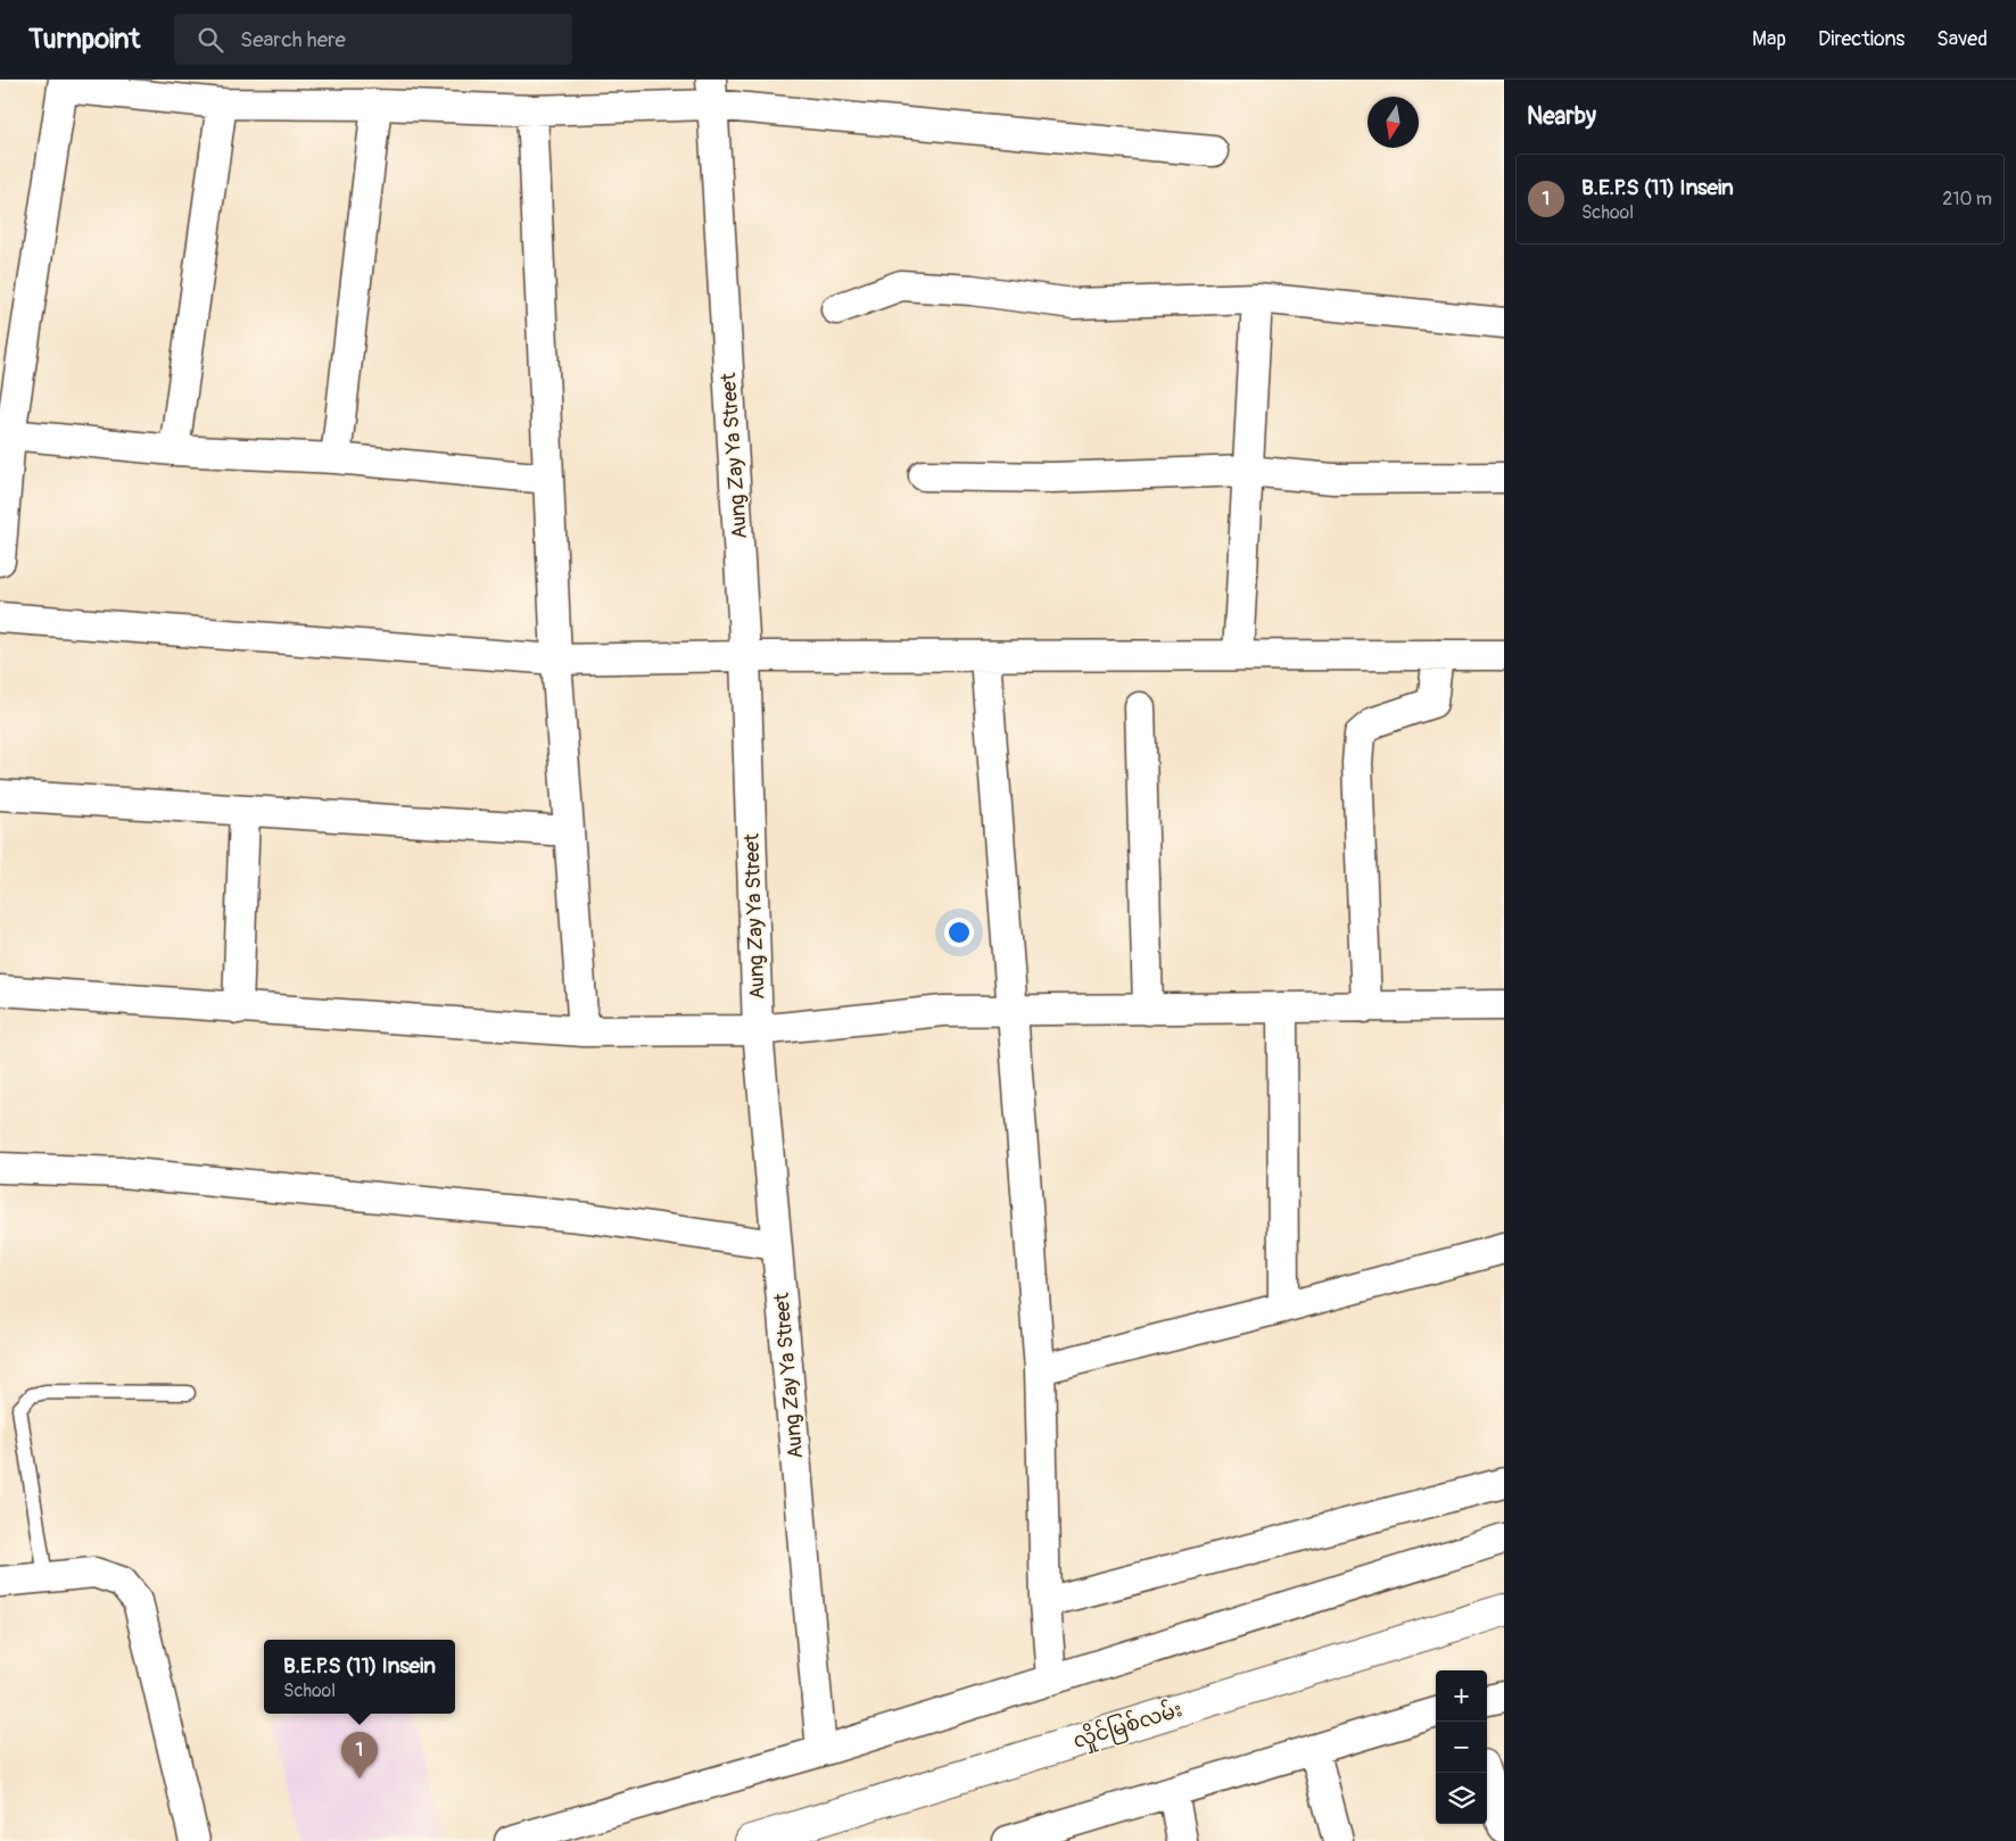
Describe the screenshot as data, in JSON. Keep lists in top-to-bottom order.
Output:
{
  "streets": {
    "main road": ["လှိုင်မြစ်လမ်း"],
    "street": ["Aung Zay Ya Street"]
  },
  "north": "bottom",
  "page": {
    "header": "Turnpoint",
    "search": "Search here",
    "nav": ["Map", "Directions", "Saved"],
    "heading": "Nearby",
    "list": [
      {
        "mark": "1",
        "name": "B.E.P.S (11) Insein",
        "note": "School",
        "value": "210 m"
      }
    ],
    "popup": ["B.E.P.S (11) Insein", "School"],
    "map_buttons": ["+", "−"],
    "pins": "1"
  }
}
